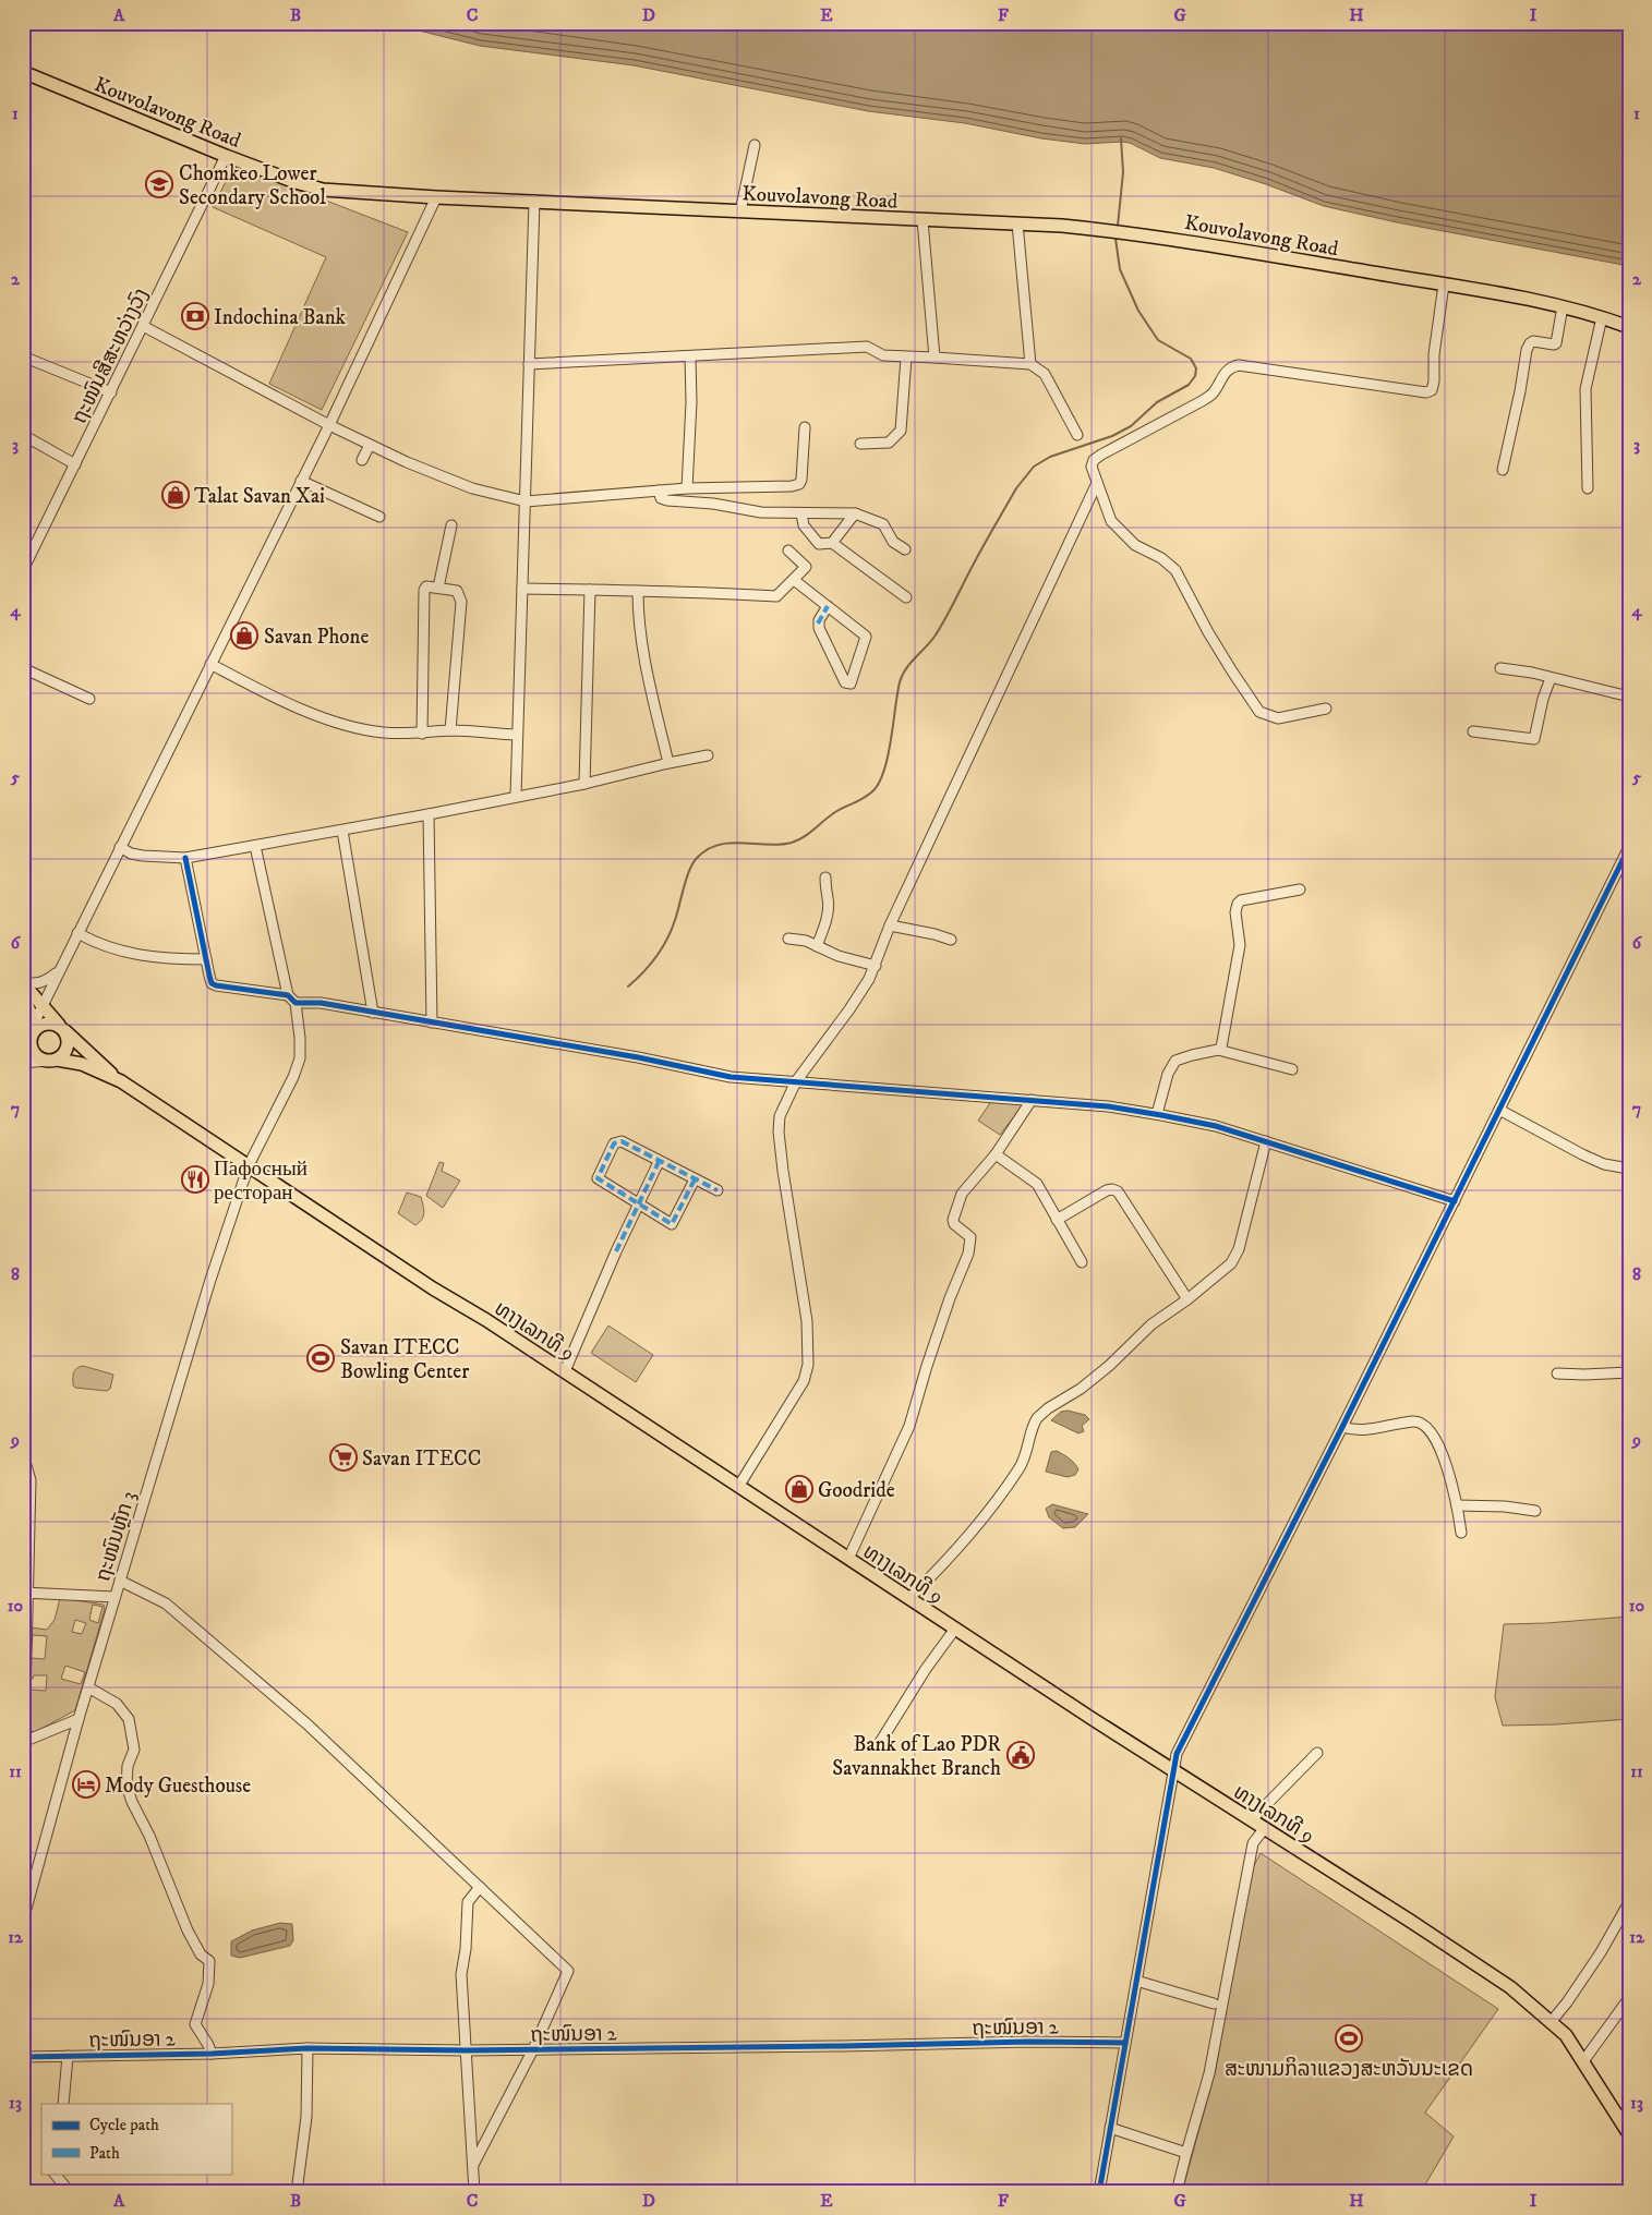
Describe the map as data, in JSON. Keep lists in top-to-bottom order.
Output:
{
  "streets": {
    "main road": ["Kouvolavong Road", "ທາງເລກທີ 9"],
    "street": ["ຖະໜົນສີສະຫວ່າງວົງ", "ຖະໜົນຫຼັກ 3", "ຖະໜົນອາ 2"]
  },
  "crossings": [
    ["Kouvolavong Road", "ຖະໜົນສີສະຫວ່າງວົງ"],
    ["ທາງເລກທີ 9", "ຖະໜົນຫຼັກ 3"]
  ],
  "places": {
    "school or university": ["Chomkeo Lower Secondary School"],
    "bank": ["Indochina Bank"],
    "shop": ["Talat Savan Xai", "Savan Phone", "Goodride"],
    "restaurant": ["Пафосный ресторан"],
    "sports": ["Savan ITECC Bowling Center", "ສະໜາມກິລາແຂວງສະຫວັນນະເຂດ"],
    "supermarket": ["Savan ITECC"],
    "public building": ["Bank of Lao PDR Savannakhet Branch"],
    "hotel": ["Mody Guesthouse"]
  },
  "legend": ["Cycle path", "Path"],
  "grid": {
    "columns": [
      "A",
      "B",
      "C",
      "D",
      "E",
      "F",
      "G",
      "H",
      "I"
    ],
    "rows": [
      "1",
      "2",
      "3",
      "4",
      "5",
      "6",
      "7",
      "8",
      "9",
      "10",
      "11",
      "12",
      "13"
    ]
  }
}
